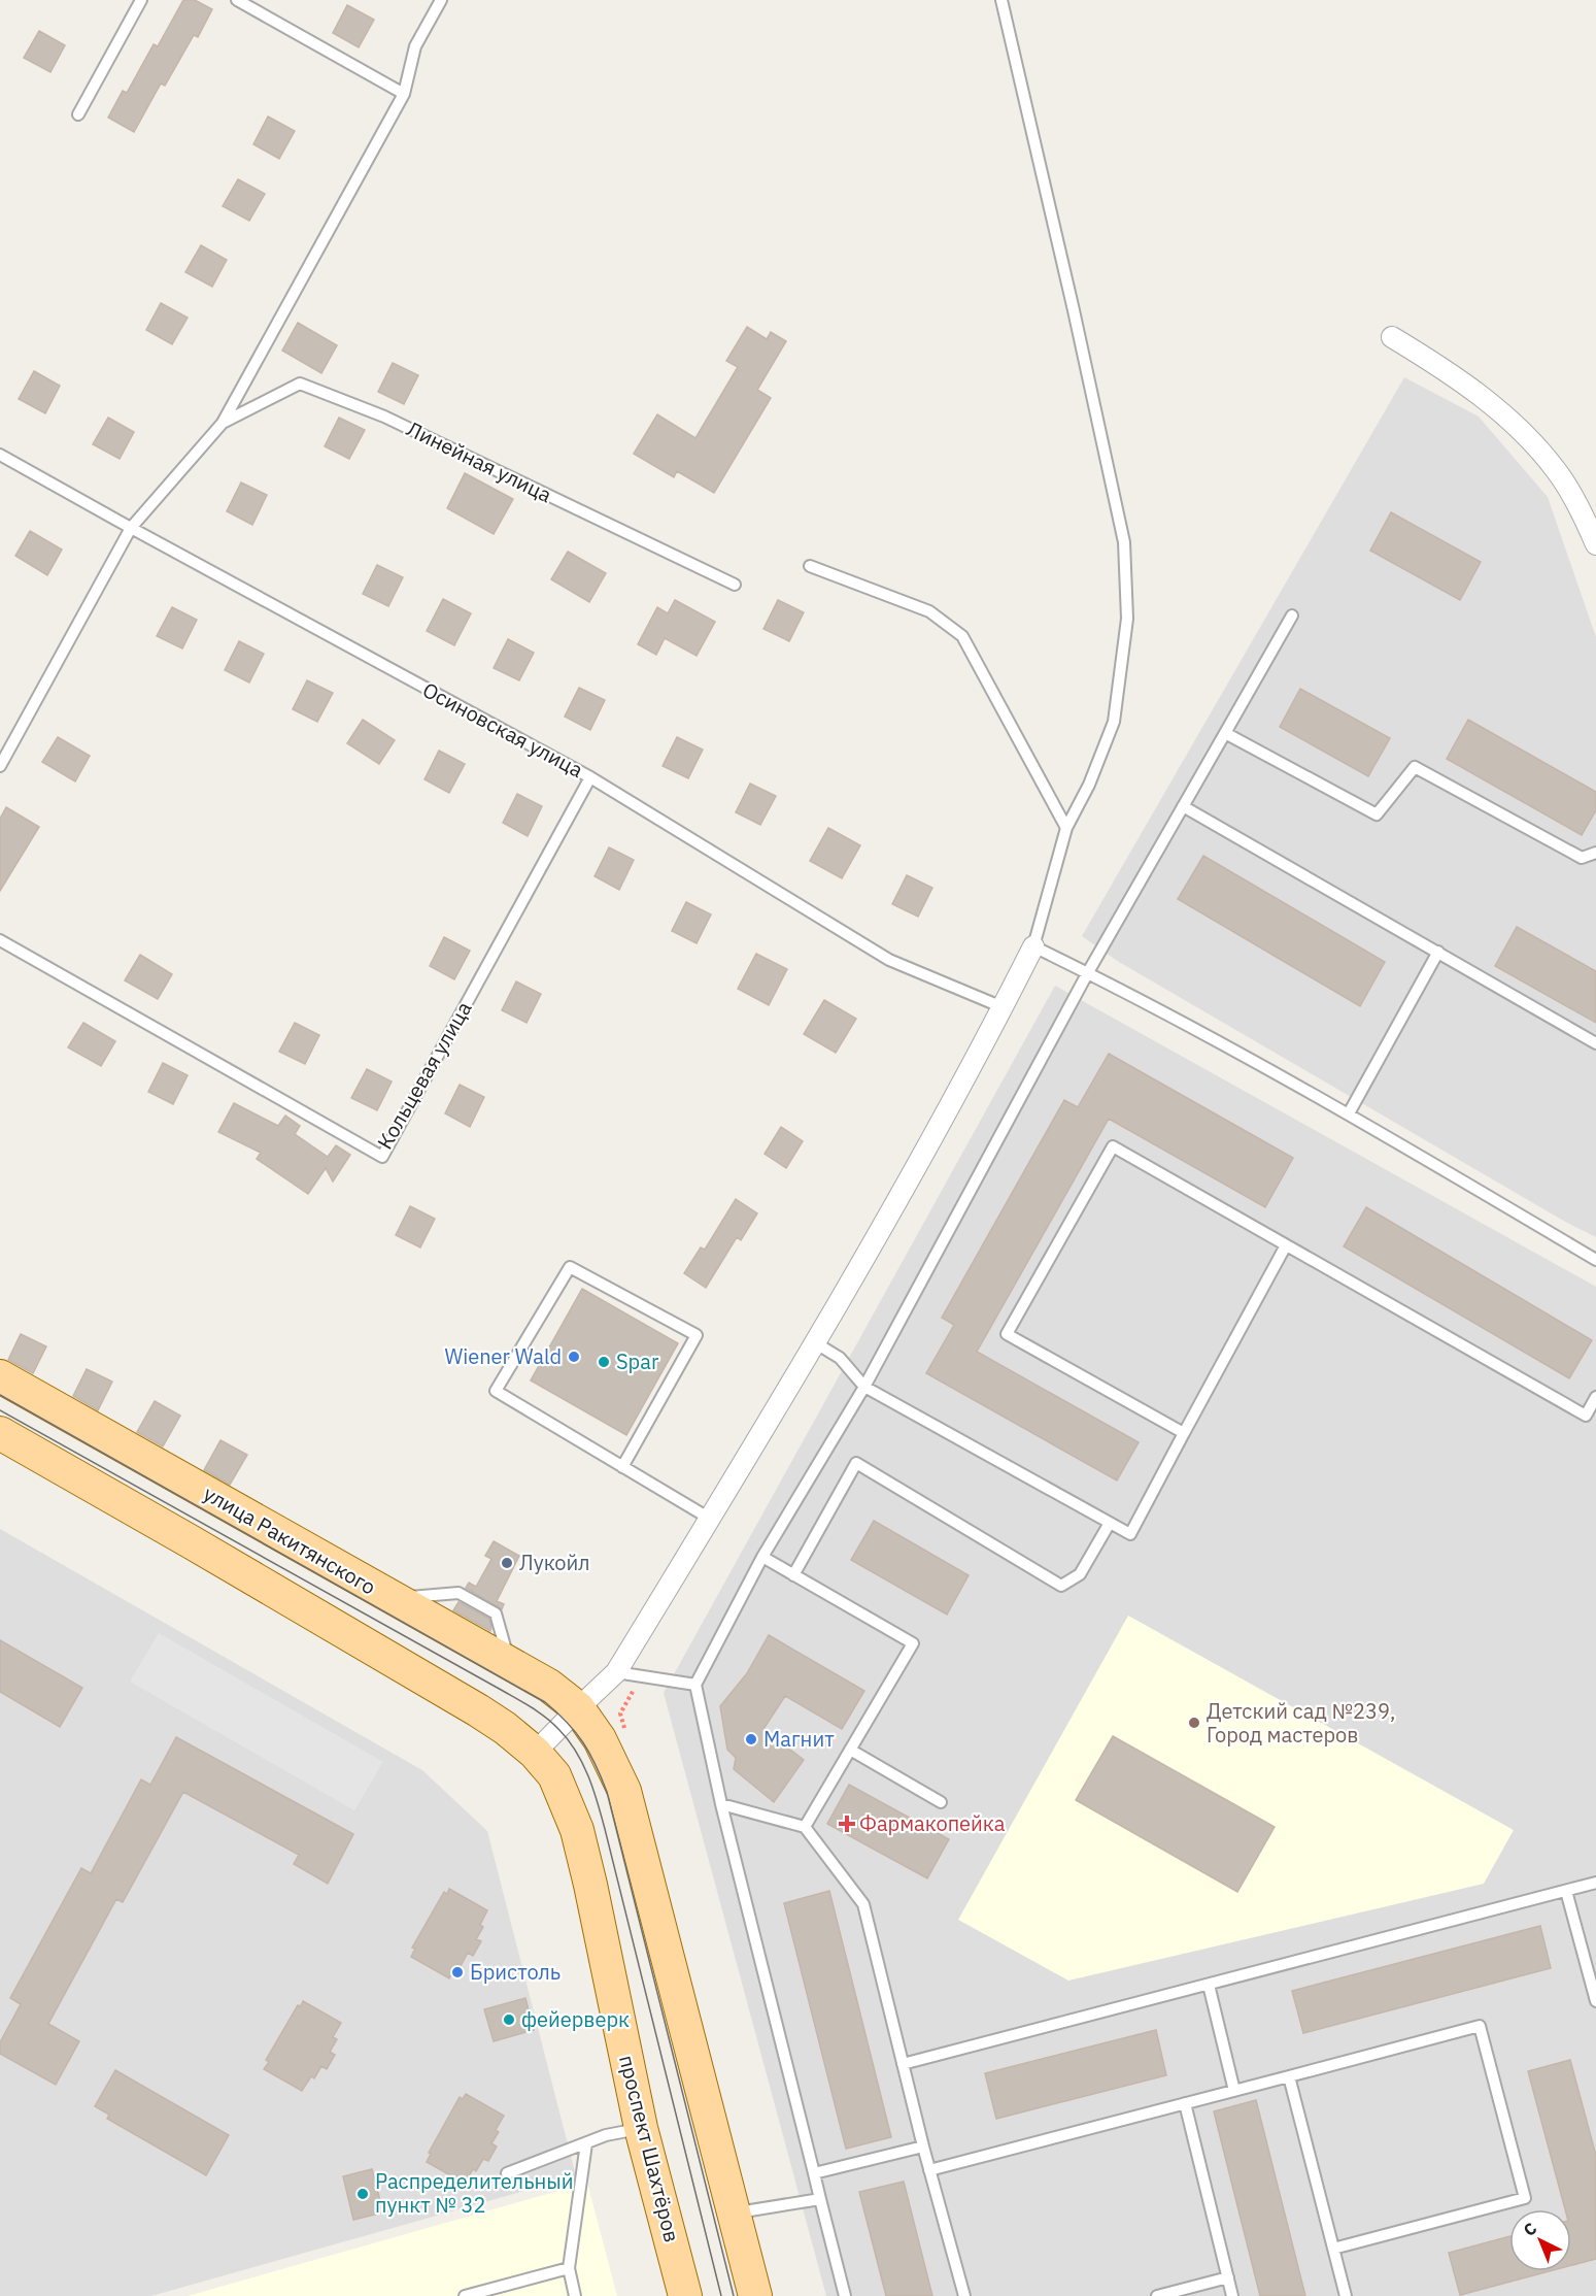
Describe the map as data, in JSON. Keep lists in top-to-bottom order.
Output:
{
  "streets": {
    "main road": ["улица Ракитянского", "проспект Шахтёров"],
    "lane": ["Линейная улица", "Осиновская улица", "Кольцевая улица"]
  },
  "crossings": [
    ["Линейная улица", "Осиновская улица"],
    ["Осиновская улица", "Кольцевая улица"]
  ],
  "places": {
    "other": [
      "Wiener Wald",
      "Spar",
      "Лукойл",
      "Детский сад №239, Город мастеров",
      "Магнит",
      "Бристоль",
      "фейерверк",
      "Распределительный пункт № 32"
    ],
    "health": ["Фармакопейка"]
  },
  "north": "top left"
}
